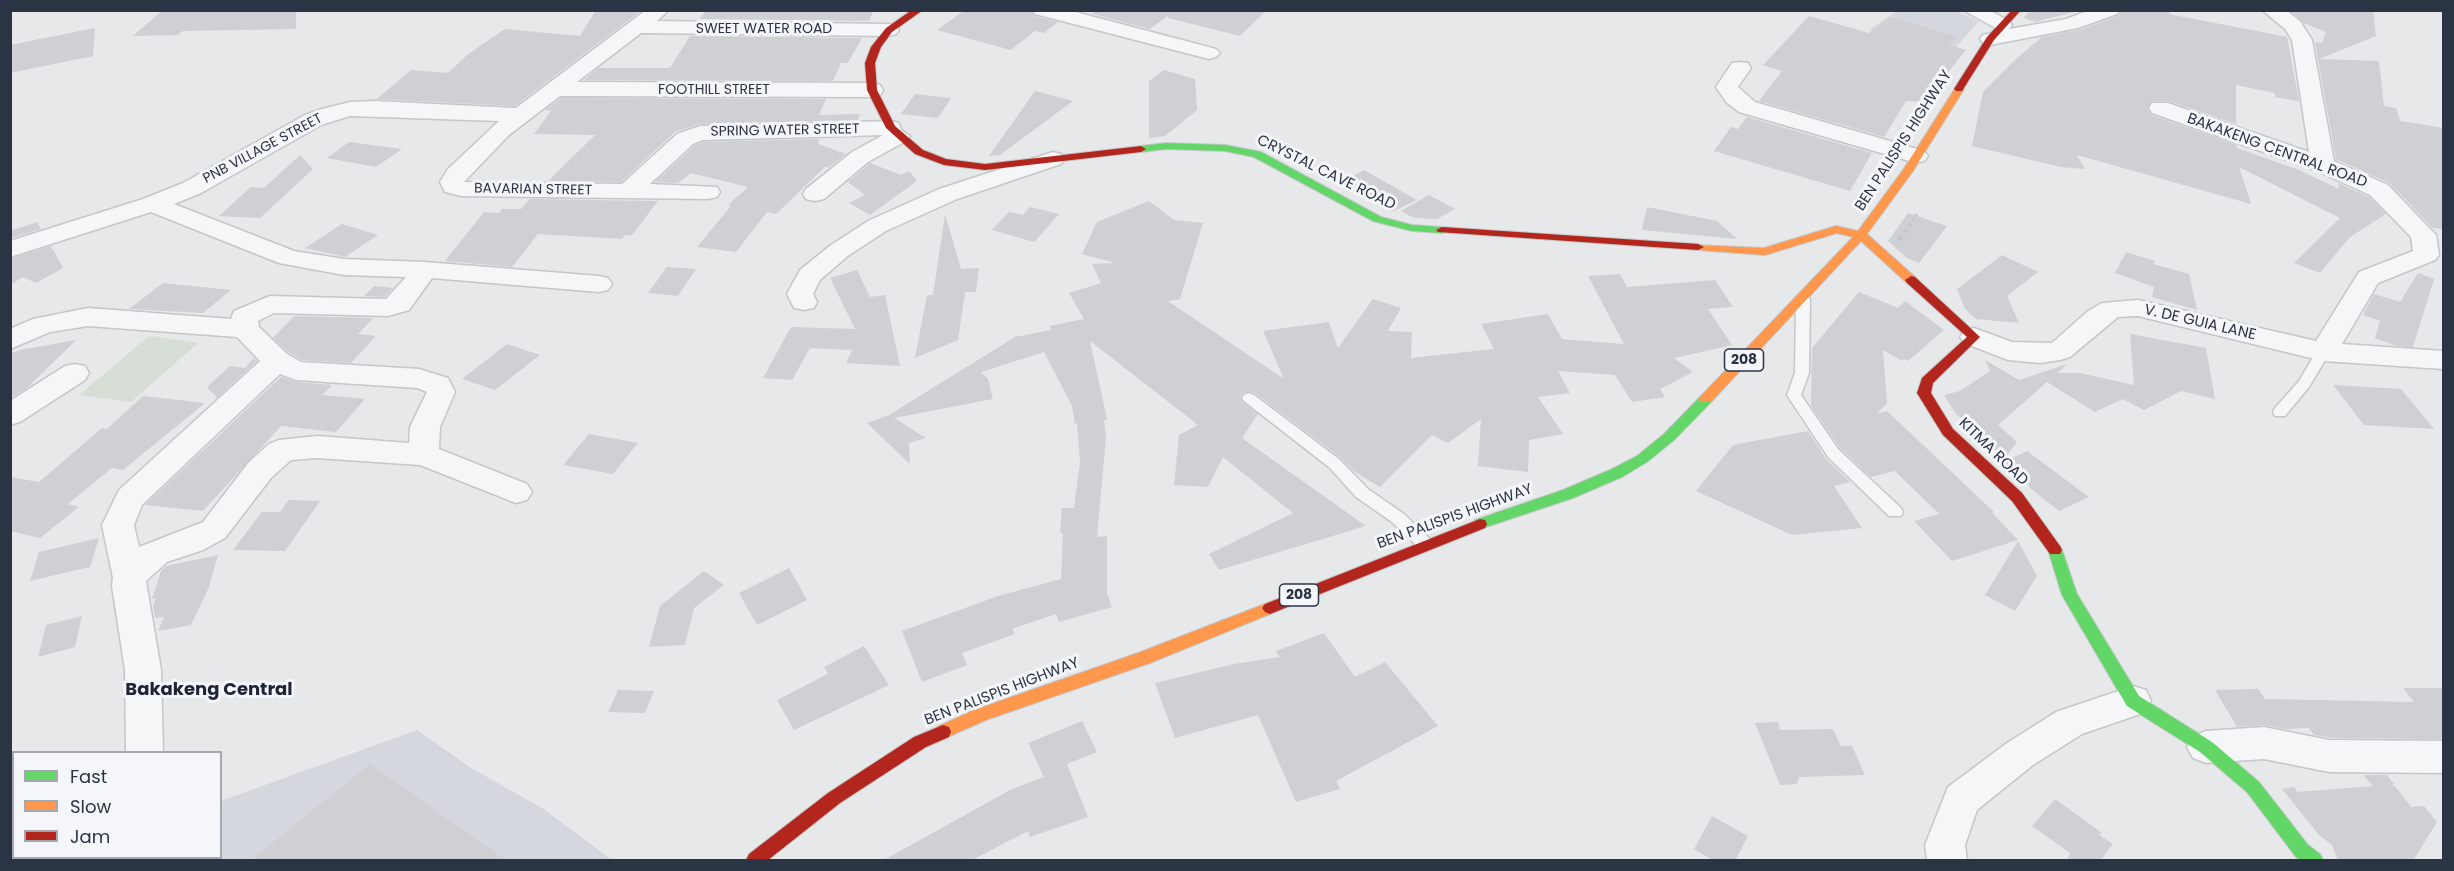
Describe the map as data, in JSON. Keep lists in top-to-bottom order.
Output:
{
  "streets": {
    "street": [
      "SWEET WATER ROAD",
      "FOOTHILL STREET",
      "SPRING WATER STREET",
      "BEN PALISPIS HIGHWAY",
      "PNB VILLAGE STREET",
      "BAKAKENG CENTRAL ROAD",
      "CRYSTAL CAVE ROAD",
      "BAVARIAN STREET",
      "V. DE GUIA LANE",
      "208",
      "KITMA ROAD"
    ]
  },
  "crossings": [
    ["SWEET WATER ROAD", "CRYSTAL CAVE ROAD"],
    ["SWEET WATER ROAD", "BAVARIAN STREET"],
    ["FOOTHILL STREET", "CRYSTAL CAVE ROAD"],
    ["FOOTHILL STREET", "BAVARIAN STREET"],
    ["SPRING WATER STREET", "CRYSTAL CAVE ROAD"],
    ["SPRING WATER STREET", "BAVARIAN STREET"],
    ["BEN PALISPIS HIGHWAY", "CRYSTAL CAVE ROAD"],
    ["PNB VILLAGE STREET", "BAVARIAN STREET"],
    ["BAKAKENG CENTRAL ROAD", "V. DE GUIA LANE"],
    ["V. DE GUIA LANE", "KITMA ROAD"]
  ],
  "districts": ["Bakakeng Central"],
  "legend": ["Fast", "Slow", "Jam"]
}
